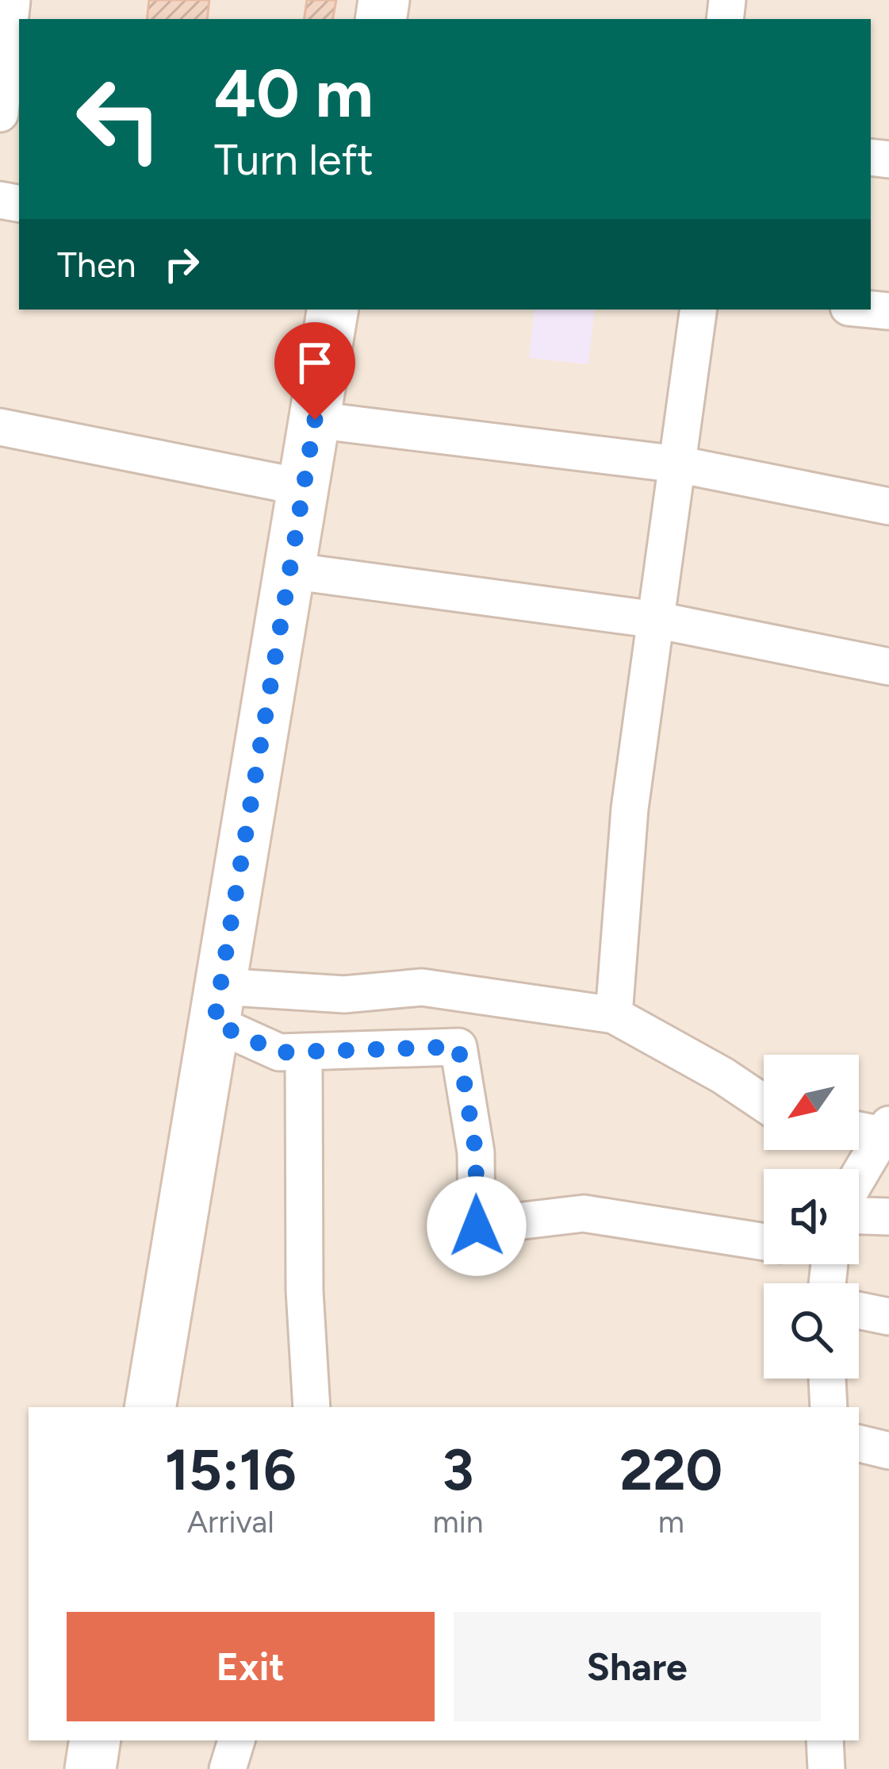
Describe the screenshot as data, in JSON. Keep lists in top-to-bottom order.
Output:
{
  "north": "bottom left",
  "page": {
    "turn": ["40 m", "Turn left"],
    "then": "Then",
    "eta": [
      "15:16",
      "Arrival",
      "3",
      "min",
      "220",
      "m"
    ],
    "buttons": ["Exit", "Share"]
  }
}
